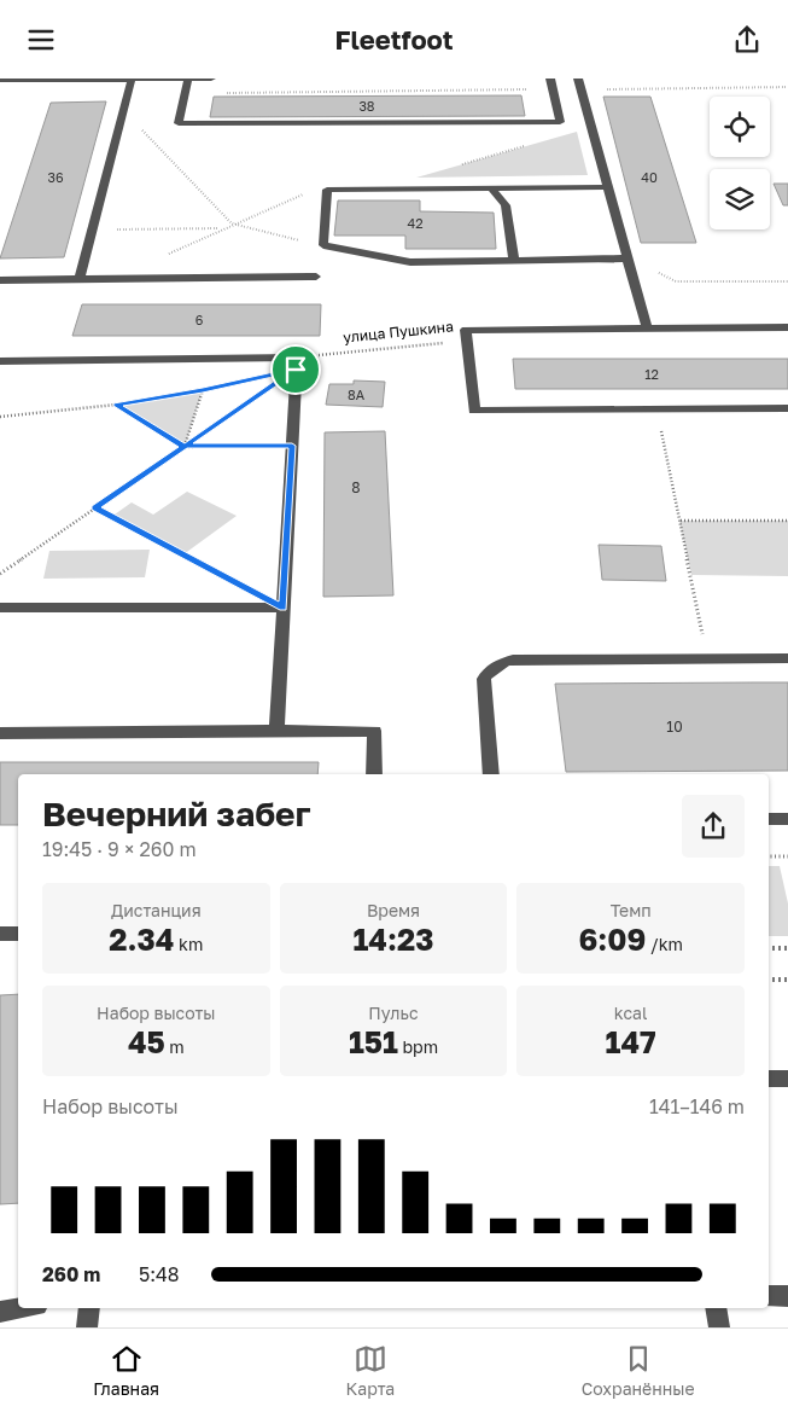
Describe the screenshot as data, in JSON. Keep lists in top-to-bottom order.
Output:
{
  "streets": {
    "street": ["улица Пушкина"]
  },
  "house_numbers": [
    "38",
    "36",
    "40",
    "42",
    "6",
    "12",
    "8А",
    "8",
    "10"
  ],
  "page": {
    "header": "Fleetfoot",
    "heading": ["Вечерний забег", "19:45 · 9 × 260 m"],
    "stats": [
      ["Дистанция", "2.34 km"],
      ["Время", "14:23"],
      ["Темп", "6:09 /km"],
      ["Набор высоты", "45 m"],
      ["Пульс", "151 bpm"],
      ["kcal", "147"]
    ],
    "chart": ["Набор высоты", "141–146 m"],
    "list": [
      {
        "name": "260 m",
        "note": "5:48"
      }
    ],
    "tabs": ["Главная", "Карта", "Сохранённые"]
  }
}
